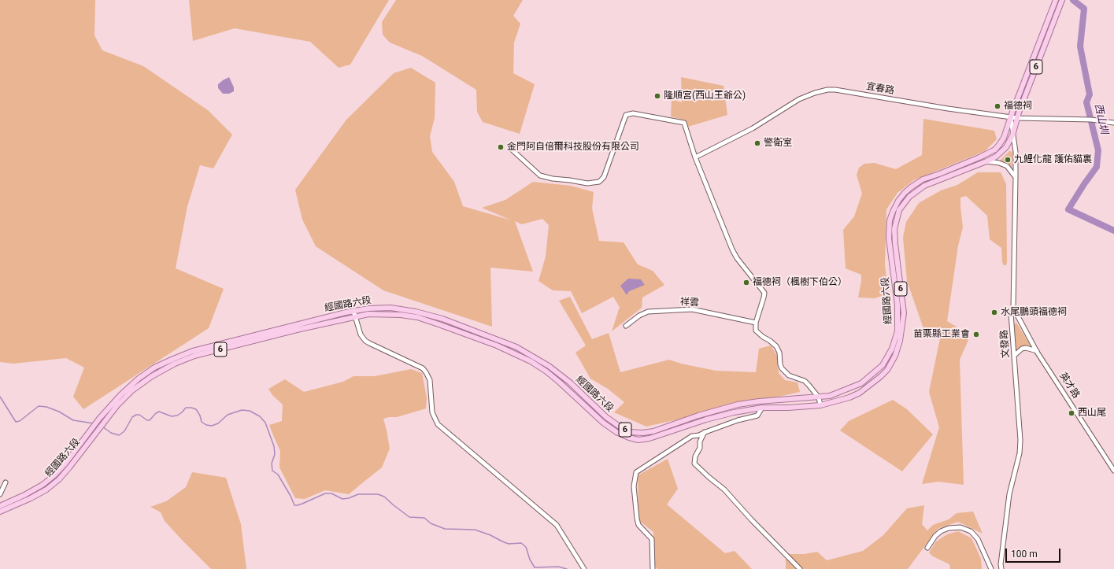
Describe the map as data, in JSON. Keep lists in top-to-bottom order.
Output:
{
  "streets": {
    "main road": ["6", "經國路六段"],
    "street": [
      "宜春路",
      "祥雲",
      "文發路",
      "英才路"
    ]
  },
  "crossings": [
    ["6", "宜春路"],
    ["6", "經國路六段"],
    ["6", "文發路"],
    ["宜春路", "經國路六段"],
    ["宜春路", "文發路"],
    ["經國路六段", "文發路"],
    ["文發路", "英才路"]
  ],
  "water": ["西山圳"],
  "places": [
    "隆順宮(西山王爺公)",
    "福德祠",
    "警衛室",
    "金門阿自倍爾科技股份有限公司",
    "九鯉化龍 護佑貓裏",
    "福德祠（楓樹下伯公）",
    "水尾鵬頭福德祠",
    "苗栗縣工業會",
    "西山尾"
  ],
  "scale_bar": "100 m"
}
